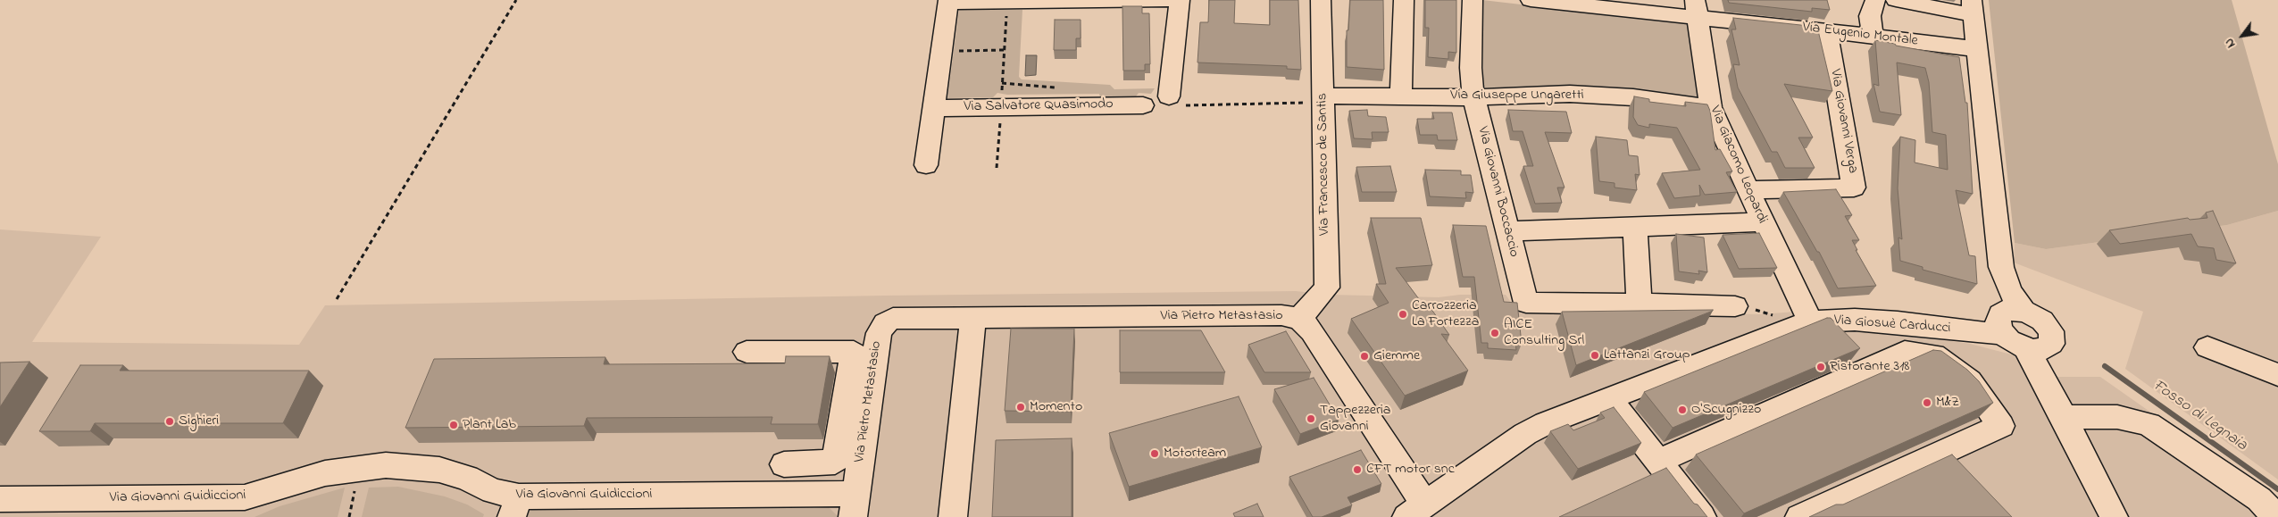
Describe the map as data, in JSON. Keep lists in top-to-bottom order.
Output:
{
  "streets": {
    "street": [
      "Via Eugenio Montale",
      "Via Giuseppe Ungaretti",
      "Via Salvatore Quasimodo",
      "Via Giovanni Verga",
      "Via Francesco de Santis",
      "Via Giacomo Leopardi",
      "Via Giovanni Boccaccio",
      "Via Pietro Metastasio",
      "Via Giosuè Carducci",
      "Via Giovanni Guidiccioni"
    ]
  },
  "crossings": [
    ["Via Eugenio Montale", "Via Giovanni Verga"],
    ["Via Eugenio Montale", "Via Giacomo Leopardi"],
    ["Via Giuseppe Ungaretti", "Via Francesco de Santis"],
    ["Via Giuseppe Ungaretti", "Via Giacomo Leopardi"],
    ["Via Giuseppe Ungaretti", "Via Giovanni Boccaccio"],
    ["Via Giovanni Verga", "Via Giacomo Leopardi"],
    ["Via Francesco de Santis", "Via Pietro Metastasio"],
    ["Via Giacomo Leopardi", "Via Giosuè Carducci"],
    ["Via Pietro Metastasio", "Via Giosuè Carducci"],
    ["Via Pietro Metastasio", "Via Giovanni Guidiccioni"]
  ],
  "water": ["Fosso di Legnaia"],
  "places": [
    "Carrozzeria La Fortezza",
    "AICE Consulting Srl",
    "Lattanzi Group",
    "Giemme",
    "Ristorante 318",
    "M&Z",
    "Momento",
    "O'Scugnizzo",
    "Tappezzeria Giovanni",
    "Sighieri",
    "Plant Lab",
    "Motorteam",
    "CFT motor snc"
  ],
  "north": "bottom left"
}
